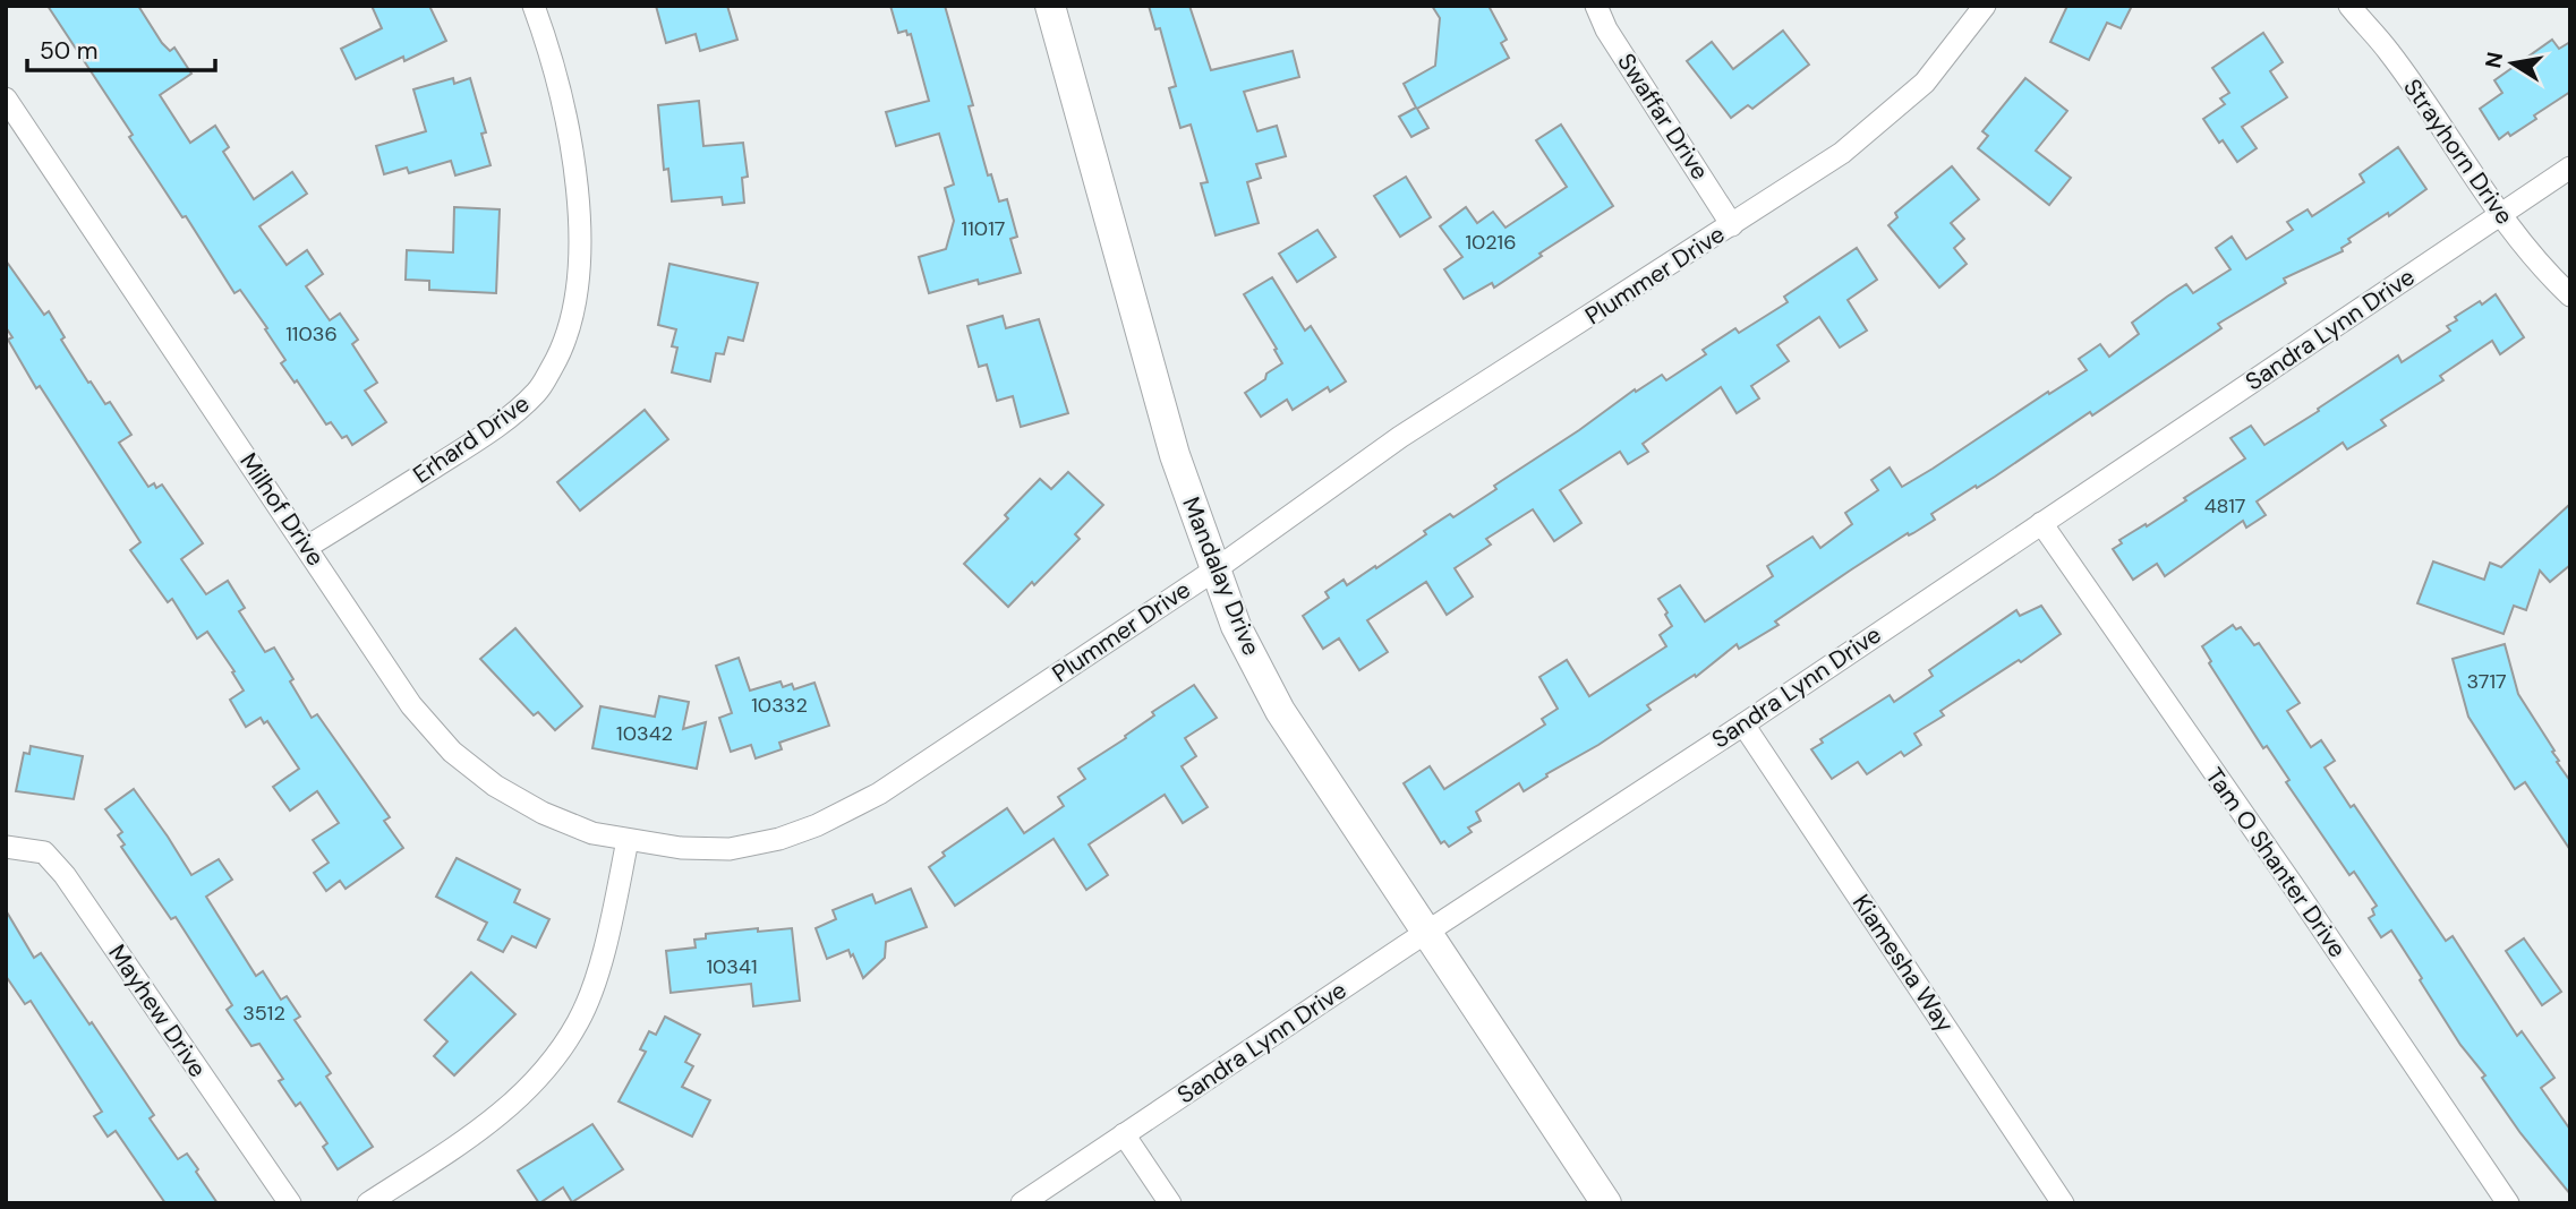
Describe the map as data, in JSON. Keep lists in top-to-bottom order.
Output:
{
  "streets": {
    "street": [
      "Swaffar Drive",
      "Strayhorn Drive",
      "Plummer Drive",
      "Sandra Lynn Drive",
      "Erhard Drive",
      "Milhof Drive",
      "Mandalay Drive",
      "Tam O Shanter Drive",
      "Kiamesha Way",
      "Mayhew Drive"
    ]
  },
  "crossings": [
    ["Swaffar Drive", "Plummer Drive"],
    ["Strayhorn Drive", "Sandra Lynn Drive"],
    ["Plummer Drive", "Milhof Drive"],
    ["Plummer Drive", "Mandalay Drive"],
    ["Sandra Lynn Drive", "Mandalay Drive"],
    ["Sandra Lynn Drive", "Tam O Shanter Drive"],
    ["Sandra Lynn Drive", "Kiamesha Way"],
    ["Erhard Drive", "Milhof Drive"]
  ],
  "house_numbers": [
    "11017",
    "10216",
    "11036",
    "4817",
    "3717",
    "10332",
    "10342",
    "10341",
    "3512"
  ],
  "scale_bar": "50 m",
  "north": "left"
}
